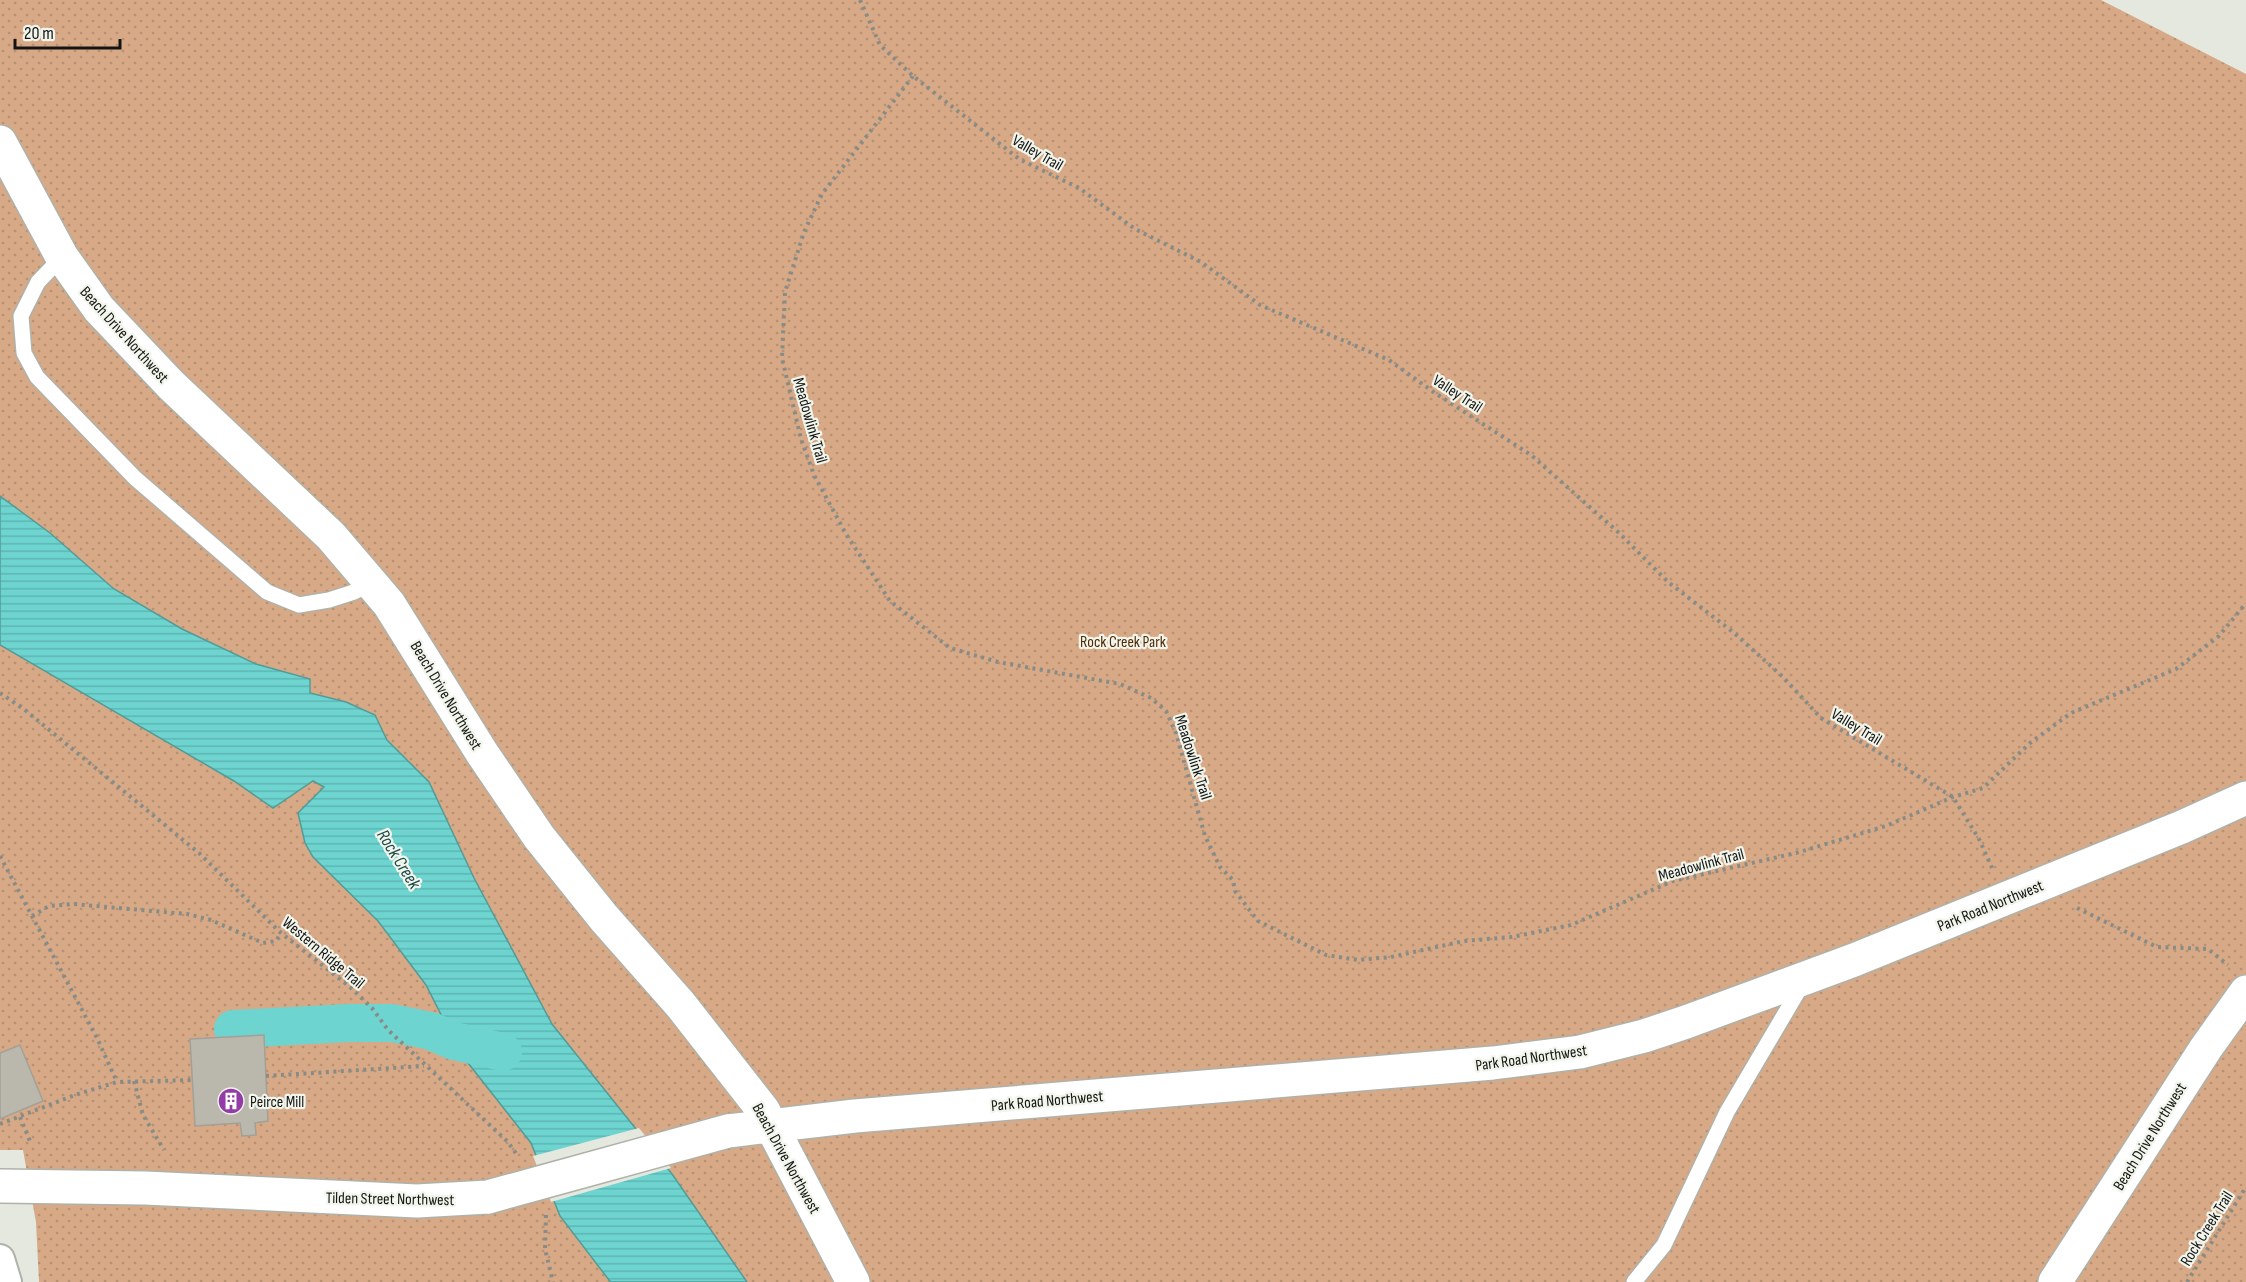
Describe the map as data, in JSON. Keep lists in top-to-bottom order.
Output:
{
  "streets": {
    "street": ["Beach Drive Northwest", "Park Road Northwest", "Tilden Street Northwest"],
    "path": [
      "Valley Trail",
      "Meadowlink Trail",
      "Western Ridge Trail",
      "Rock Creek Trail"
    ]
  },
  "crossings": [
    ["Valley Trail", "Meadowlink Trail"],
    ["Beach Drive Northwest", "Park Road Northwest"],
    ["Beach Drive Northwest", "Tilden Street Northwest"],
    ["Park Road Northwest", "Tilden Street Northwest"]
  ],
  "water": ["Rock Creek"],
  "parks": ["Rock Creek Park"],
  "places": {
    "building": ["Peirce Mill"]
  },
  "scale_bar": "20 m"
}
